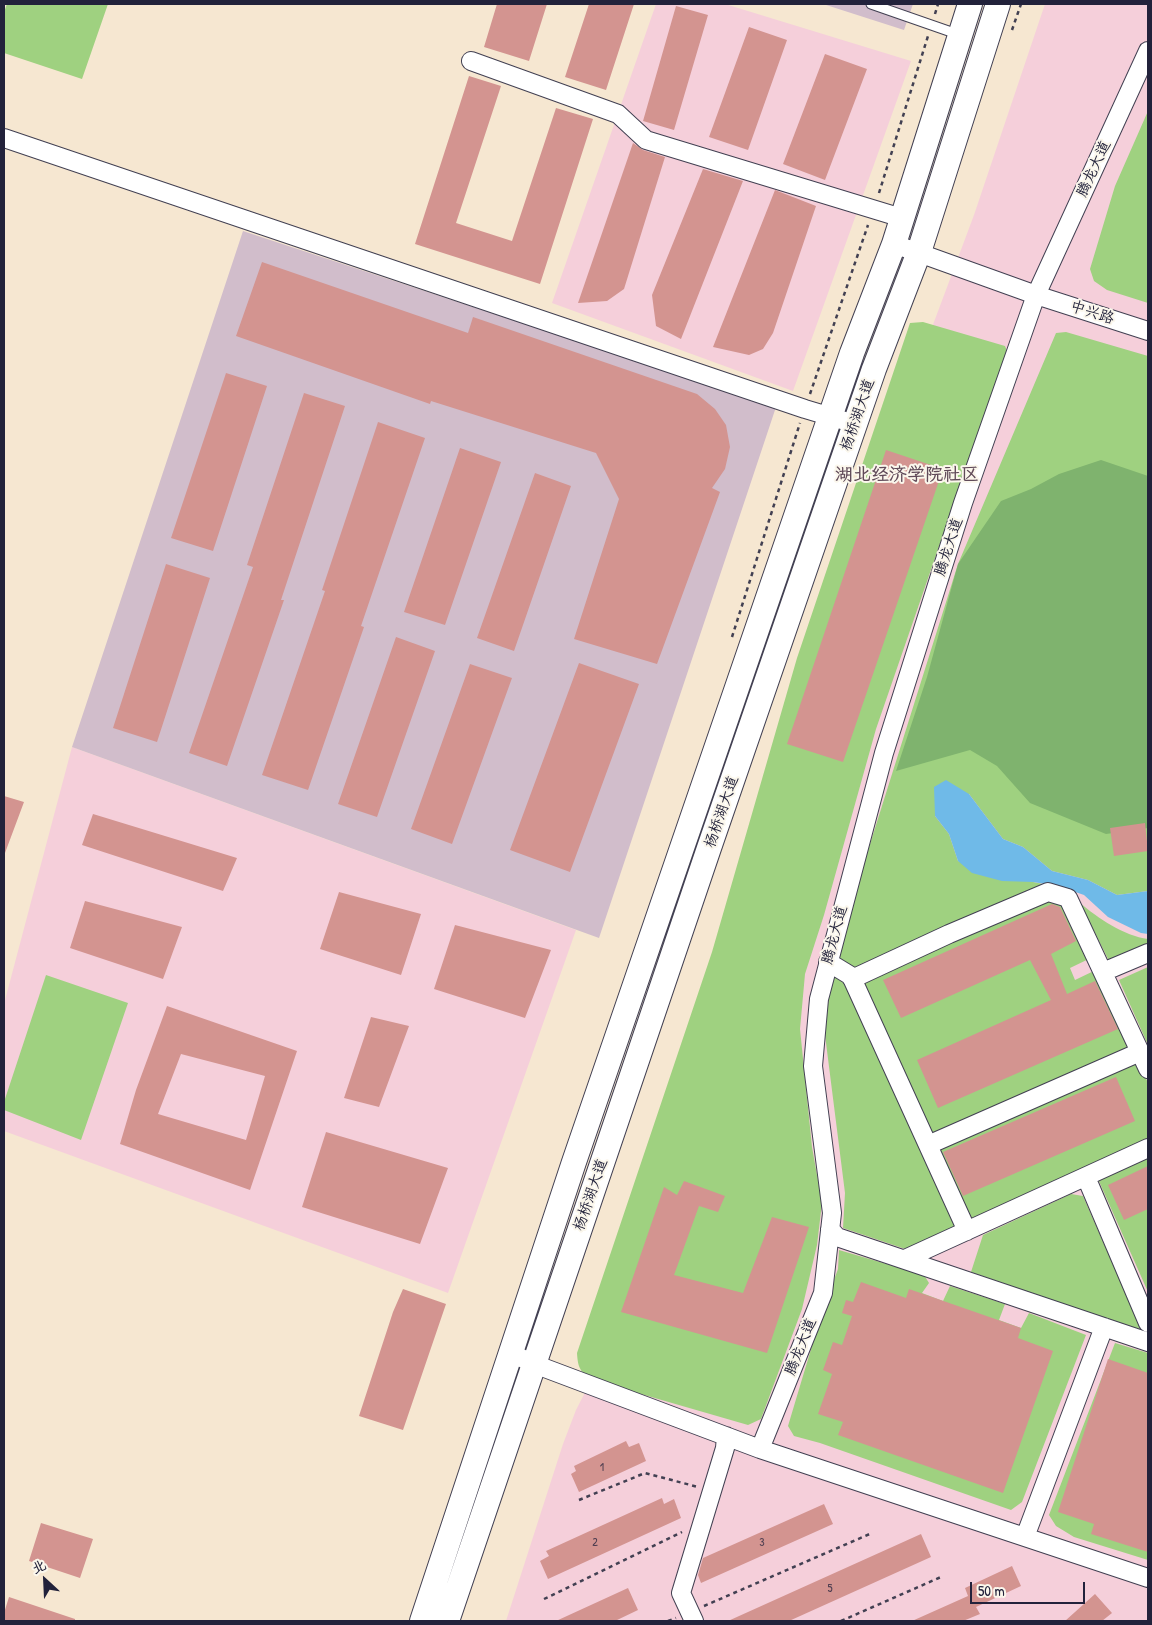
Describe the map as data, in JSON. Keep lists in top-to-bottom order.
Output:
{
  "streets": {
    "main road": ["杨桥湖大道"],
    "street": ["腾龙大道", "中兴路"]
  },
  "crossings": [
    ["腾龙大道", "中兴路"],
    ["中兴路", "杨桥湖大道"]
  ],
  "districts": ["湖北经济学院社区"],
  "house_numbers": [
    "1",
    "2",
    "3",
    "5"
  ],
  "scale_bar": "50 m",
  "north": "top left"
}
